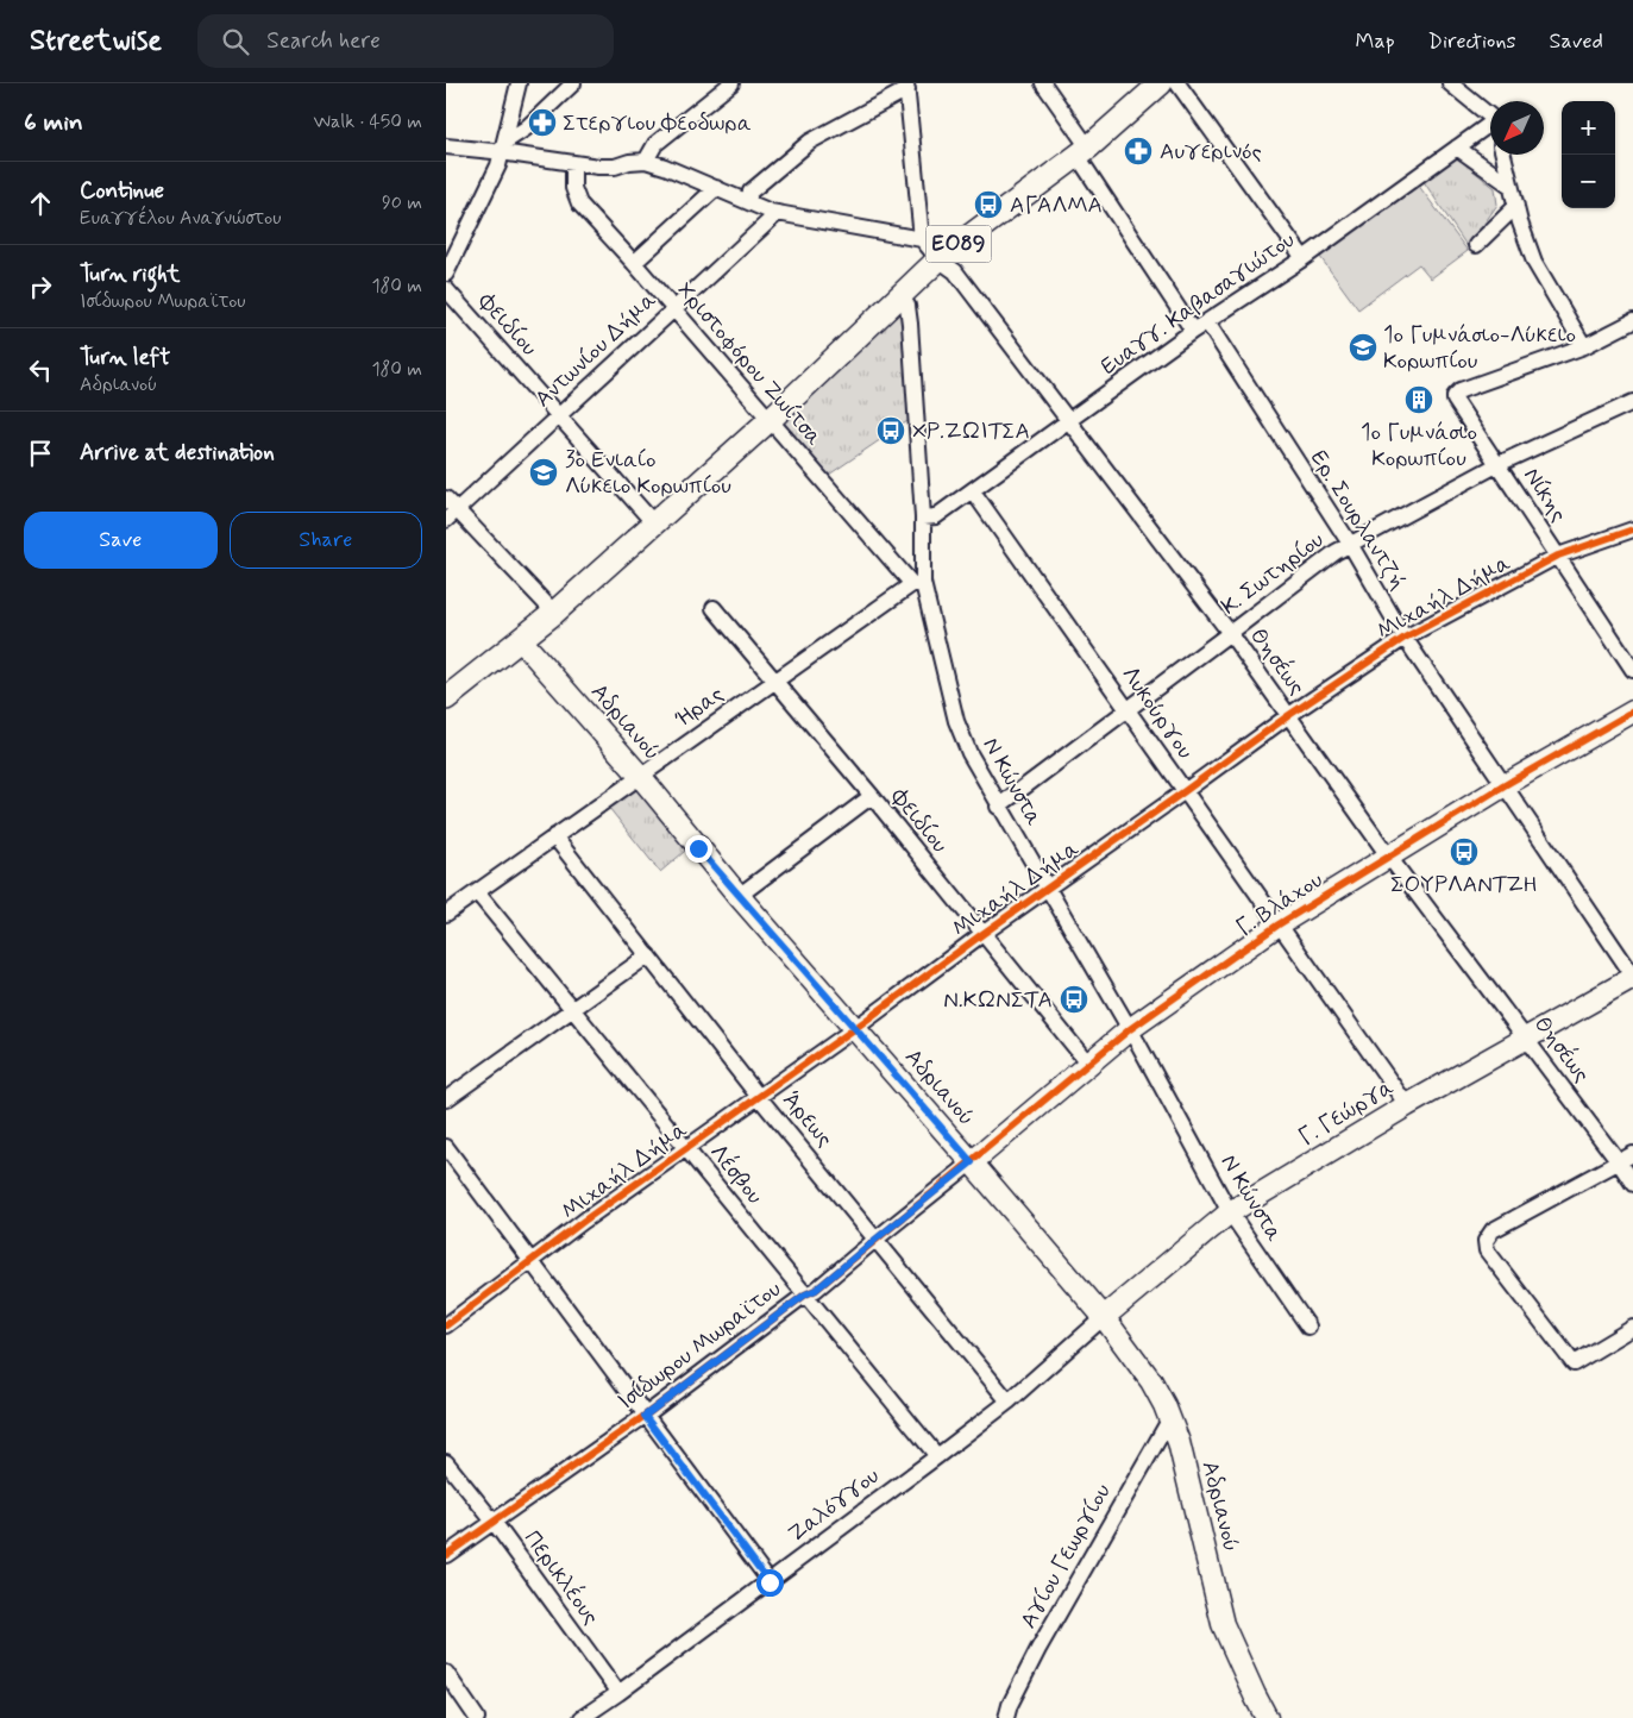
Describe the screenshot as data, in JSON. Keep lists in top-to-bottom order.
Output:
{
  "streets": {
    "main road": ["ΕΟ89"],
    "street": [
      "Ευαγγ. Καβασαγιώτου",
      "Φειδίου",
      "Αντωνίου Δήμα",
      "Χριστοφόρου Ζωίτσα",
      "Νίκης",
      "Ερ. Σουρλαντζή",
      "Κ. Σωτηρίου",
      "Μιχαήλ Δήμα",
      "Θησέως",
      "Ήρας",
      "Λυκούργου",
      "Αδριανού",
      "Ν Κώνστα",
      "Γ. Βλάχου",
      "Γ. Γεώργα",
      "Άρεως",
      "Λέσβου",
      "Ισίδωρου Μωραϊτου",
      "Ζαλόγγου",
      "Αγίου Γεωργίου",
      "Περικλέους"
    ]
  },
  "crossings": [
    ["ΕΟ89", "Φειδίου"],
    ["ΕΟ89", "Χριστοφόρου Ζωίτσα"],
    ["ΕΟ89", "Θησέως"],
    ["ΕΟ89", "Αδριανού"],
    ["ΕΟ89", "Ν Κώνστα"],
    ["Ευαγγ. Καβασαγιώτου", "Ερ. Σουρλαντζή"],
    ["Ευαγγ. Καβασαγιώτου", "Θησέως"],
    ["Ευαγγ. Καβασαγιώτου", "Λυκούργου"],
    ["Ευαγγ. Καβασαγιώτου", "Ν Κώνστα"],
    ["Φειδίου", "Αντωνίου Δήμα"],
    ["Φειδίου", "Μιχαήλ Δήμα"],
    ["Φειδίου", "Ήρας"],
    ["Φειδίου", "Γ. Βλάχου"],
    ["Αντωνίου Δήμα", "Χριστοφόρου Ζωίτσα"],
    ["Χριστοφόρου Ζωίτσα", "Ήρας"],
    ["Χριστοφόρου Ζωίτσα", "Ν Κώνστα"],
    ["Νίκης", "Κ. Σωτηρίου"],
    ["Νίκης", "Μιχαήλ Δήμα"],
    ["Ερ. Σουρλαντζή", "Κ. Σωτηρίου"],
    ["Ερ. Σουρλαντζή", "Μιχαήλ Δήμα"],
    ["Ερ. Σουρλαντζή", "Γ. Βλάχου"],
    ["Ερ. Σουρλαντζή", "Γ. Γεώργα"],
    ["Κ. Σωτηρίου", "Θησέως"],
    ["Κ. Σωτηρίου", "Λυκούργου"],
    ["Κ. Σωτηρίου", "Ν Κώνστα"],
    ["Μιχαήλ Δήμα", "Θησέως"],
    ["Μιχαήλ Δήμα", "Λυκούργου"],
    ["Μιχαήλ Δήμα", "Αδριανού"],
    ["Μιχαήλ Δήμα", "Ν Κώνστα"],
    ["Μιχαήλ Δήμα", "Άρεως"],
    ["Μιχαήλ Δήμα", "Λέσβου"],
    ["Θησέως", "Γ. Βλάχου"],
    ["Θησέως", "Γ. Γεώργα"],
    ["Ήρας", "Αδριανού"],
    ["Ήρας", "Ν Κώνστα"],
    ["Ήρας", "Άρεως"],
    ["Ήρας", "Λέσβου"],
    ["Λυκούργου", "Γ. Βλάχου"],
    ["Λυκούργου", "Γ. Γεώργα"],
    ["Αδριανού", "Γ. Βλάχου"],
    ["Αδριανού", "Γ. Γεώργα"],
    ["Αδριανού", "Ισίδωρου Μωραϊτου"],
    ["Αδριανού", "Ζαλόγγου"],
    ["Αδριανού", "Αγίου Γεωργίου"],
    ["Ν Κώνστα", "Γ. Βλάχου"],
    ["Ν Κώνστα", "Γ. Γεώργα"],
    ["Γ. Βλάχου", "Ισίδωρου Μωραϊτου"],
    ["Γ. Γεώργα", "Ζαλόγγου"],
    ["Άρεως", "Ισίδωρου Μωραϊτου"],
    ["Άρεως", "Ζαλόγγου"],
    ["Λέσβου", "Ισίδωρου Μωραϊτου"],
    ["Λέσβου", "Ζαλόγγου"],
    ["Ισίδωρου Μωραϊτου", "Περικλέους"],
    ["Ζαλόγγου", "Περικλέους"]
  ],
  "places": {
    "pharmacy": ["Στεργιου Φεοδωρα", "Αυγερινός"],
    "bus stop": [
      "ΑΓΑΛΜΑ",
      "ΧΡ.ΖΩΙΤΣΑ",
      "ΣΟΥΡΛΑΝΤΖΗ",
      "Ν.ΚΩΝΣΤΑ"
    ],
    "school or university": ["1ο Γυμνάσιο-Λύκειο Κορωπίου", "3ο Ενιαίο Λύκειο Κορωπίου"],
    "building": ["1ο Γυμνάσιο Κορωπίου"]
  },
  "north": "bottom left",
  "page": {
    "header": "Streetwise",
    "search": "Search here",
    "nav": ["Map", "Directions", "Saved"],
    "heading": ["6 min", "Walk · 450 m"],
    "map_buttons": ["+", "−"],
    "list": [
      ["Continue", "Ευαγγέλου Αναγνώστου", "90 m"],
      ["Turn right", "Ισίδωρου Μωραϊτου", "180 m"],
      ["Turn left", "Αδριανού", "180 m"],
      "Arrive at destination"
    ],
    "buttons": ["Save", "Share"]
  }
}
